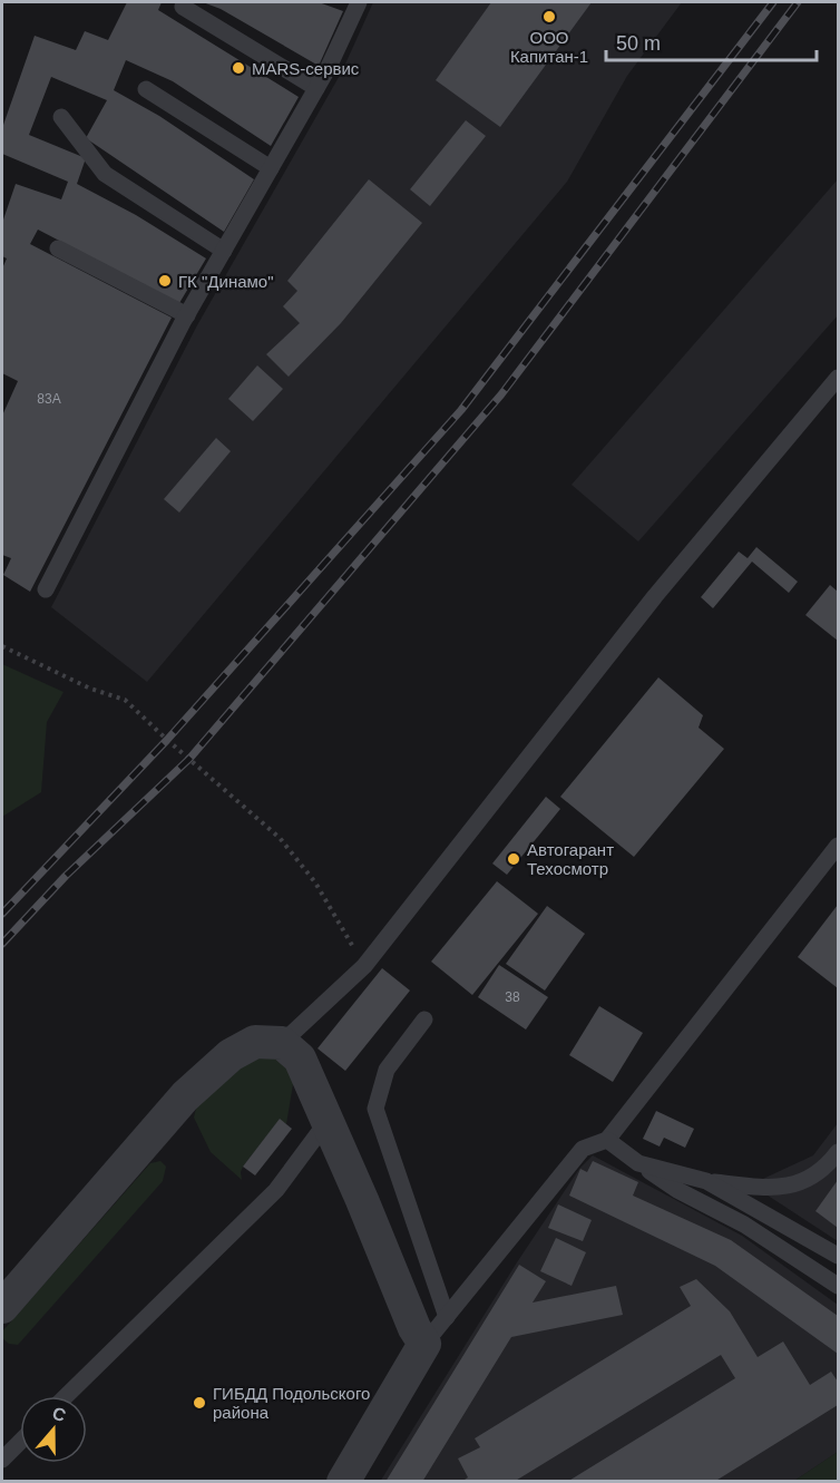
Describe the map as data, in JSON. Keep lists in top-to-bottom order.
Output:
{
  "places": [
    "ООО Капитан-1",
    "MARS-сервис",
    "ГК \"Динамо\"",
    "Автогарант Техосмотр",
    "ГИБДД Подольского района"
  ],
  "house_numbers": ["83А", "38"],
  "scale_bar": "50 m",
  "north": "top"
}
